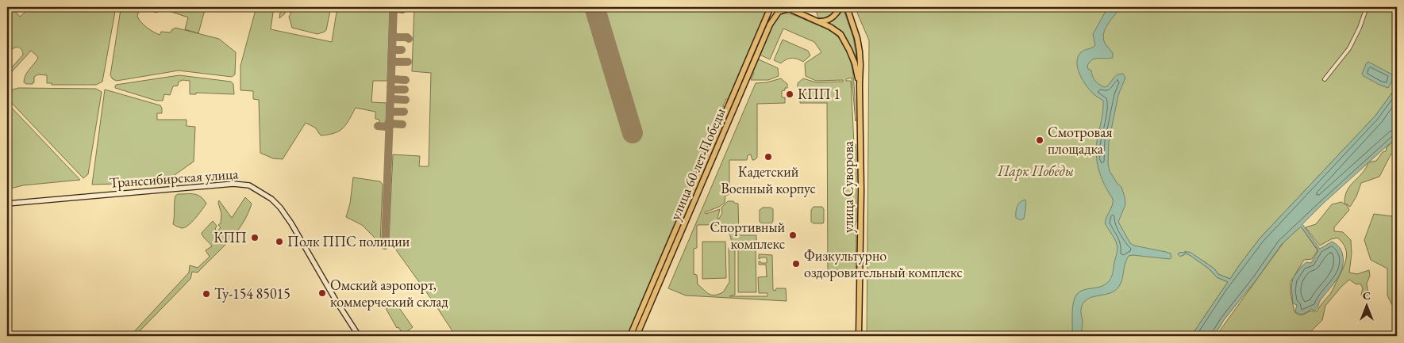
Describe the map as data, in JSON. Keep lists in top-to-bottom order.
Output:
{
  "streets": {
    "main road": ["улица 60 лет Победы", "Транссибирская улица", "улица Суворова"]
  },
  "parks": ["Парк Победы"],
  "places": [
    "КПП 1",
    "Смотровая площадка",
    "Кадетский Военный корпус",
    "Спортивный комплекс",
    "КПП",
    "Полк ППС полиции",
    "Физкультурно оздоровительный комплекс",
    "Омский аэропорт, коммерческий склад",
    "Ту-154 85015"
  ],
  "north": "top"
}
